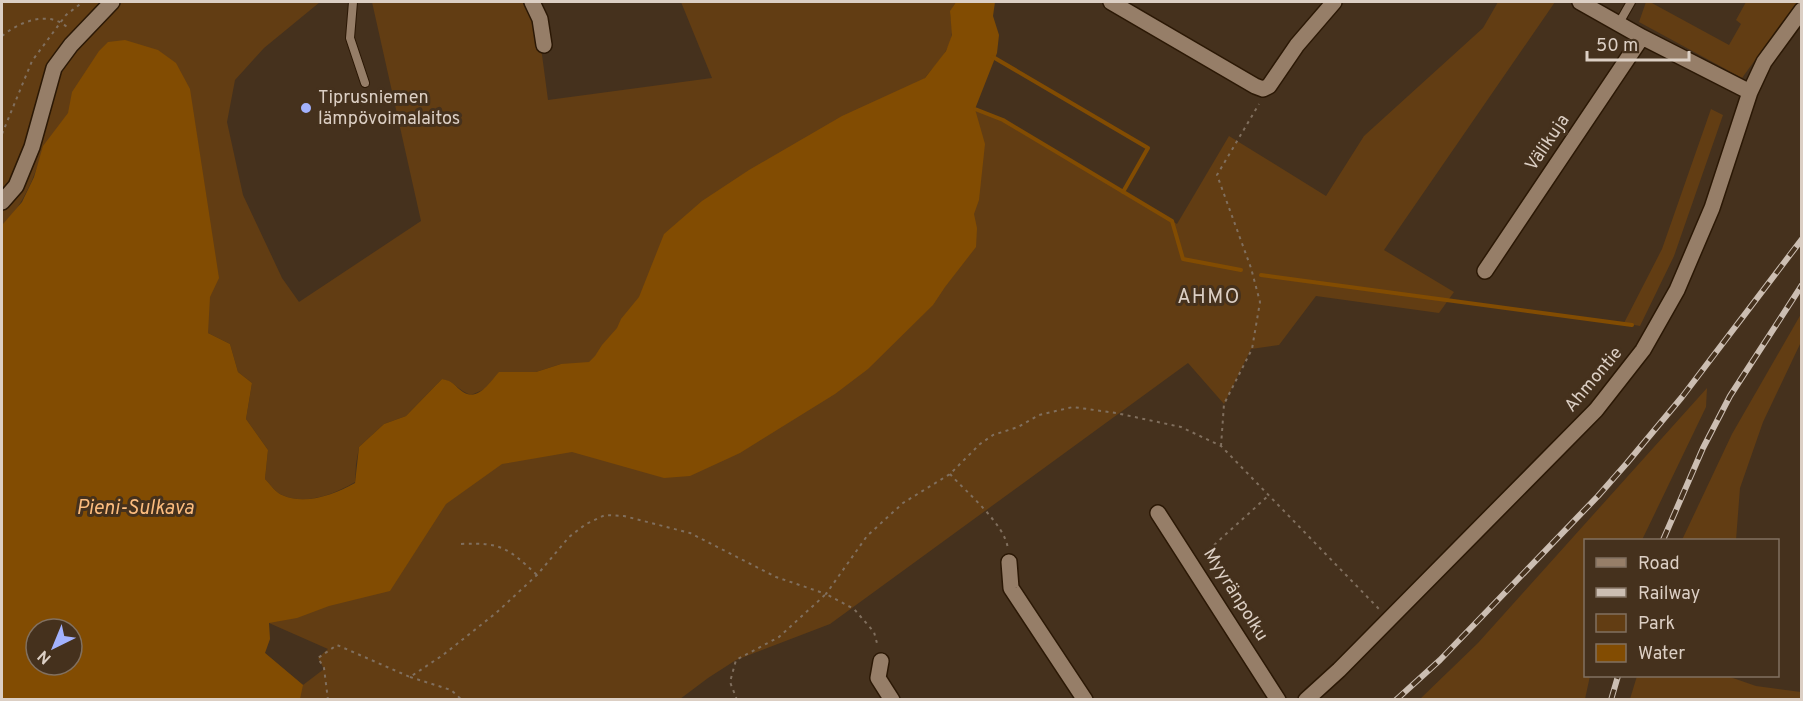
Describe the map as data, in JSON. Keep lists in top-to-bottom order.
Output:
{
  "streets": {
    "street": ["Välikuja", "Ahmontie", "Myyränpolku"]
  },
  "districts": ["AHMO"],
  "water": ["Pieni-Sulkava"],
  "places": ["Tiprusniemen lämpövoimalaitos"],
  "legend": [
    "Road",
    "Railway",
    "Park",
    "Water"
  ],
  "scale_bar": "50 m",
  "north": "bottom left"
}
